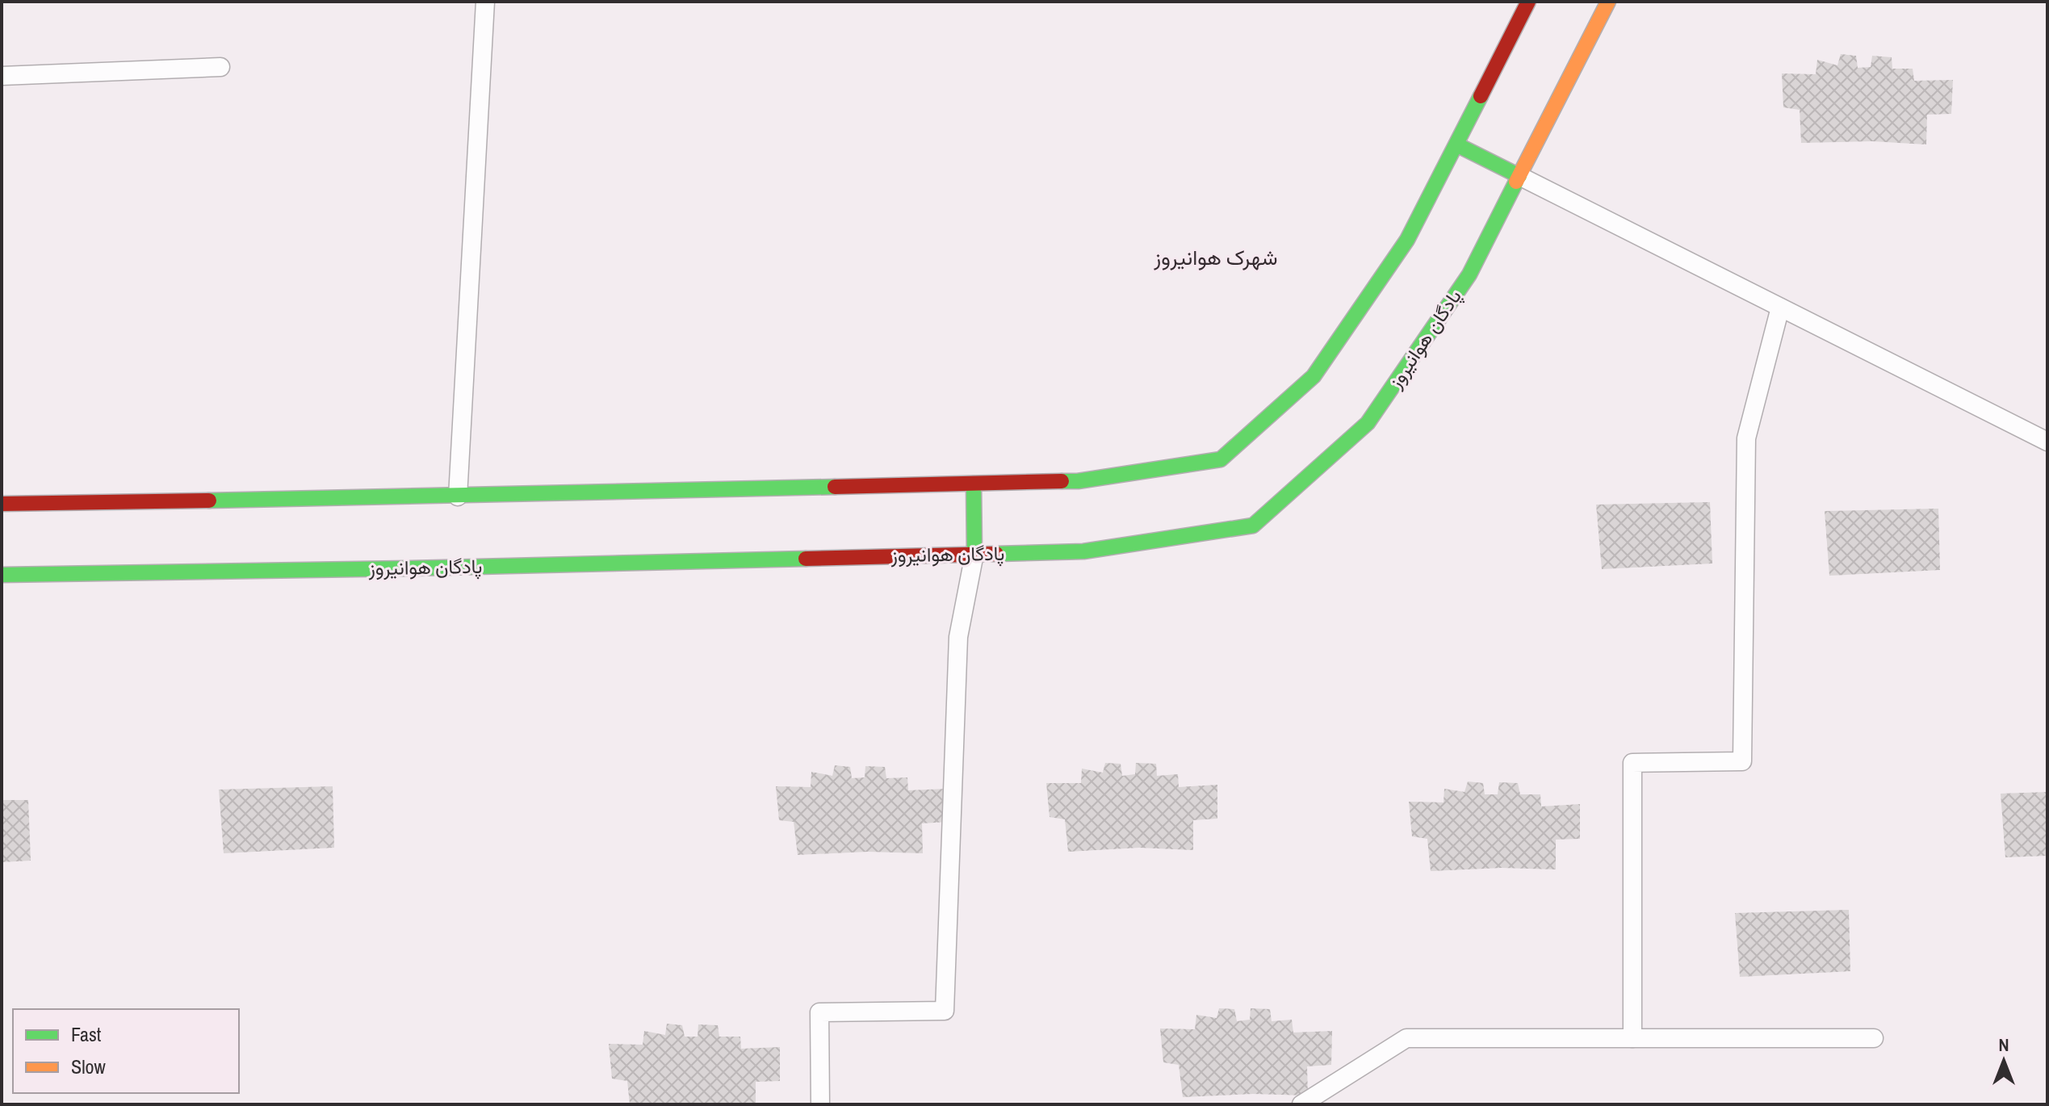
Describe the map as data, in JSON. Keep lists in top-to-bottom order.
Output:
{
  "streets": {
    "main road": ["پادگان هوانیروز"]
  },
  "districts": ["شهرک هوانیروز"],
  "legend": ["Fast", "Slow"],
  "north": "top"
}
